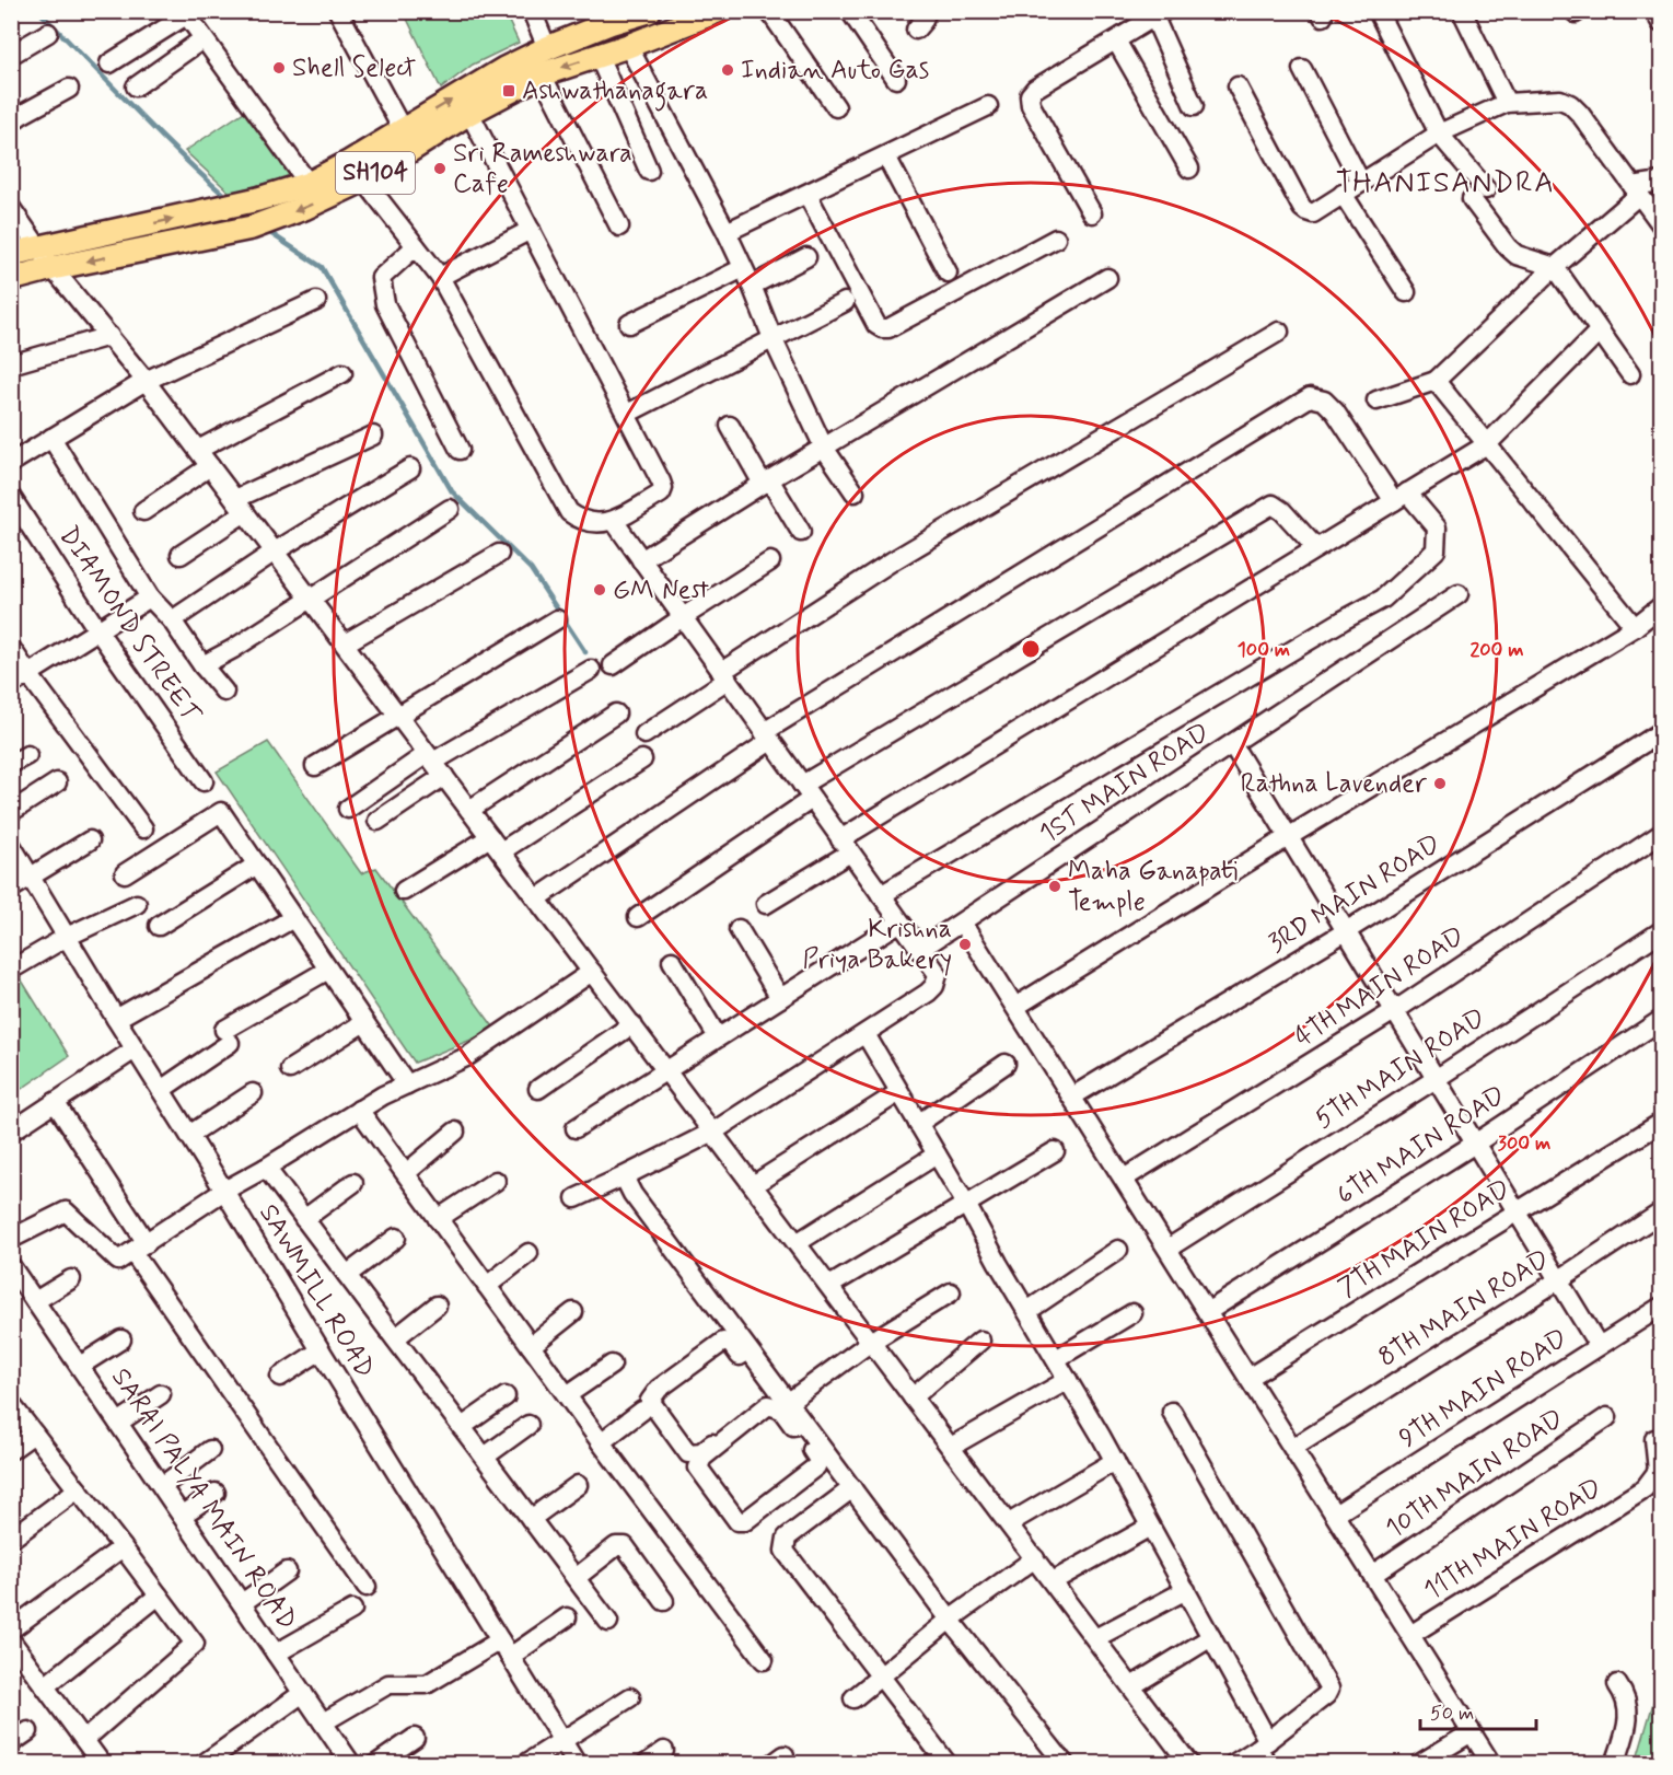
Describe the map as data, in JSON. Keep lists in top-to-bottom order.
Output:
{
  "streets": {
    "main road": ["SH104"],
    "street": [
      "DIAMOND STREET",
      "1ST MAIN ROAD",
      "3RD MAIN ROAD",
      "4TH MAIN ROAD",
      "5TH MAIN ROAD",
      "6TH MAIN ROAD",
      "7TH MAIN ROAD",
      "SAWMILL ROAD",
      "8TH MAIN ROAD",
      "9TH MAIN ROAD",
      "10TH MAIN ROAD",
      "SARAI PALYA MAIN ROAD",
      "11TH MAIN ROAD"
    ]
  },
  "districts": ["THANISANDRA"],
  "places": {
    "other": [
      "Shell Select",
      "Indian Auto Gas",
      "Sri Rameshwara Cafe",
      "GM Nest",
      "Rathna Lavender",
      "Maha Ganapati Temple",
      "Krishna Priya Bakery"
    ],
    "transit": ["Ashwathanagara"]
  },
  "scale_bar": "50 m",
  "rings": ["100 m", "200 m", "300 m"]
}
